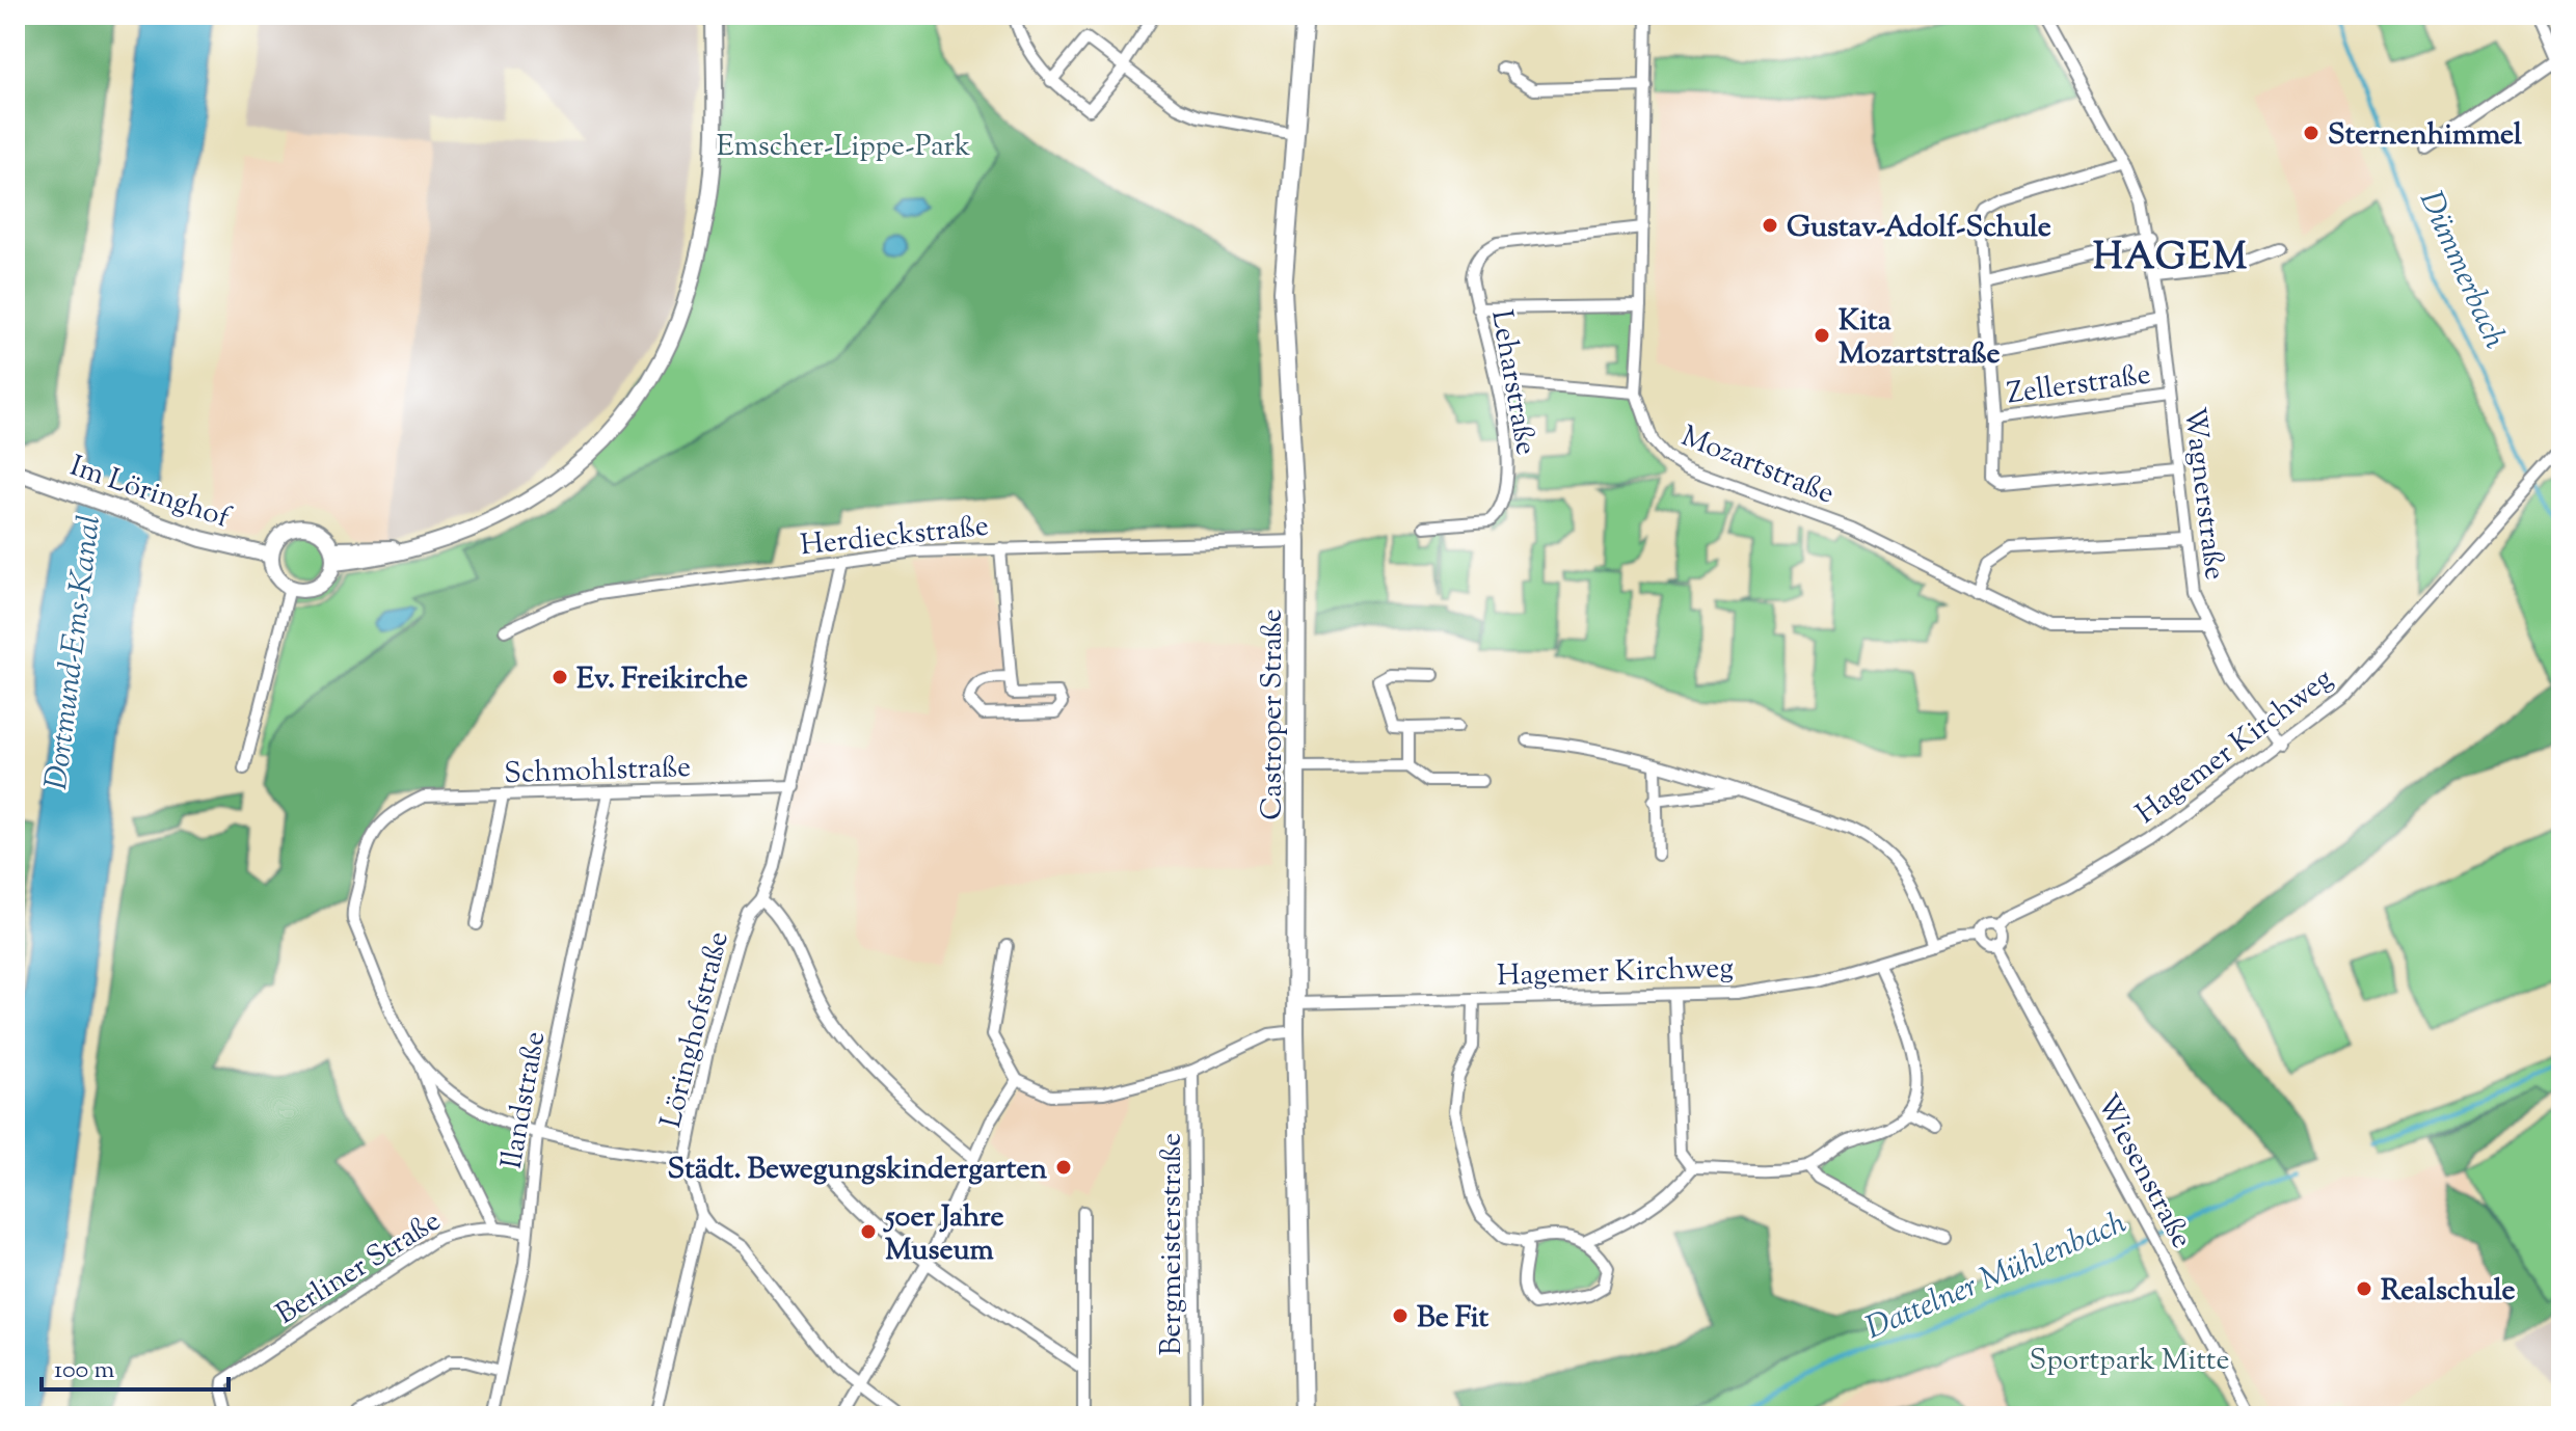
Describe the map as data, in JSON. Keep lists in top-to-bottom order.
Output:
{
  "streets": {
    "main road": ["Castroper Straße"],
    "street": [
      "Leharstraße",
      "Zellerstraße",
      "Mozartstraße",
      "Im Löringhof",
      "Wagnerstraße",
      "Herdieckstraße",
      "Hagemer Kirchweg",
      "Schmohlstraße",
      "Löringhofstraße",
      "Ilandstraße",
      "Wiesenstraße",
      "Bergmeisterstraße",
      "Berliner Straße"
    ]
  },
  "crossings": [
    ["Leharstraße", "Mozartstraße"],
    ["Zellerstraße", "Wagnerstraße"],
    ["Mozartstraße", "Wagnerstraße"],
    ["Wagnerstraße", "Hagemer Kirchweg"],
    ["Herdieckstraße", "Castroper Straße"],
    ["Herdieckstraße", "Löringhofstraße"],
    ["Castroper Straße", "Hagemer Kirchweg"],
    ["Hagemer Kirchweg", "Wiesenstraße"],
    ["Schmohlstraße", "Löringhofstraße"],
    ["Schmohlstraße", "Ilandstraße"],
    ["Ilandstraße", "Berliner Straße"]
  ],
  "districts": ["HAGEM"],
  "water": ["Dümmerbach", "Dortmund-Ems-Kanal", "Dattelner Mühlenbach"],
  "parks": ["Emscher-Lippe-Park", "Sportpark Mitte"],
  "places": [
    "Sternenhimmel",
    "Gustav-Adolf-Schule",
    "Kita Mozartstraße",
    "Ev. Freikirche",
    "Städt. Bewegungskindergarten",
    "50er Jahre Museum",
    "Realschule",
    "Be Fit"
  ],
  "scale_bar": "100 m"
}
